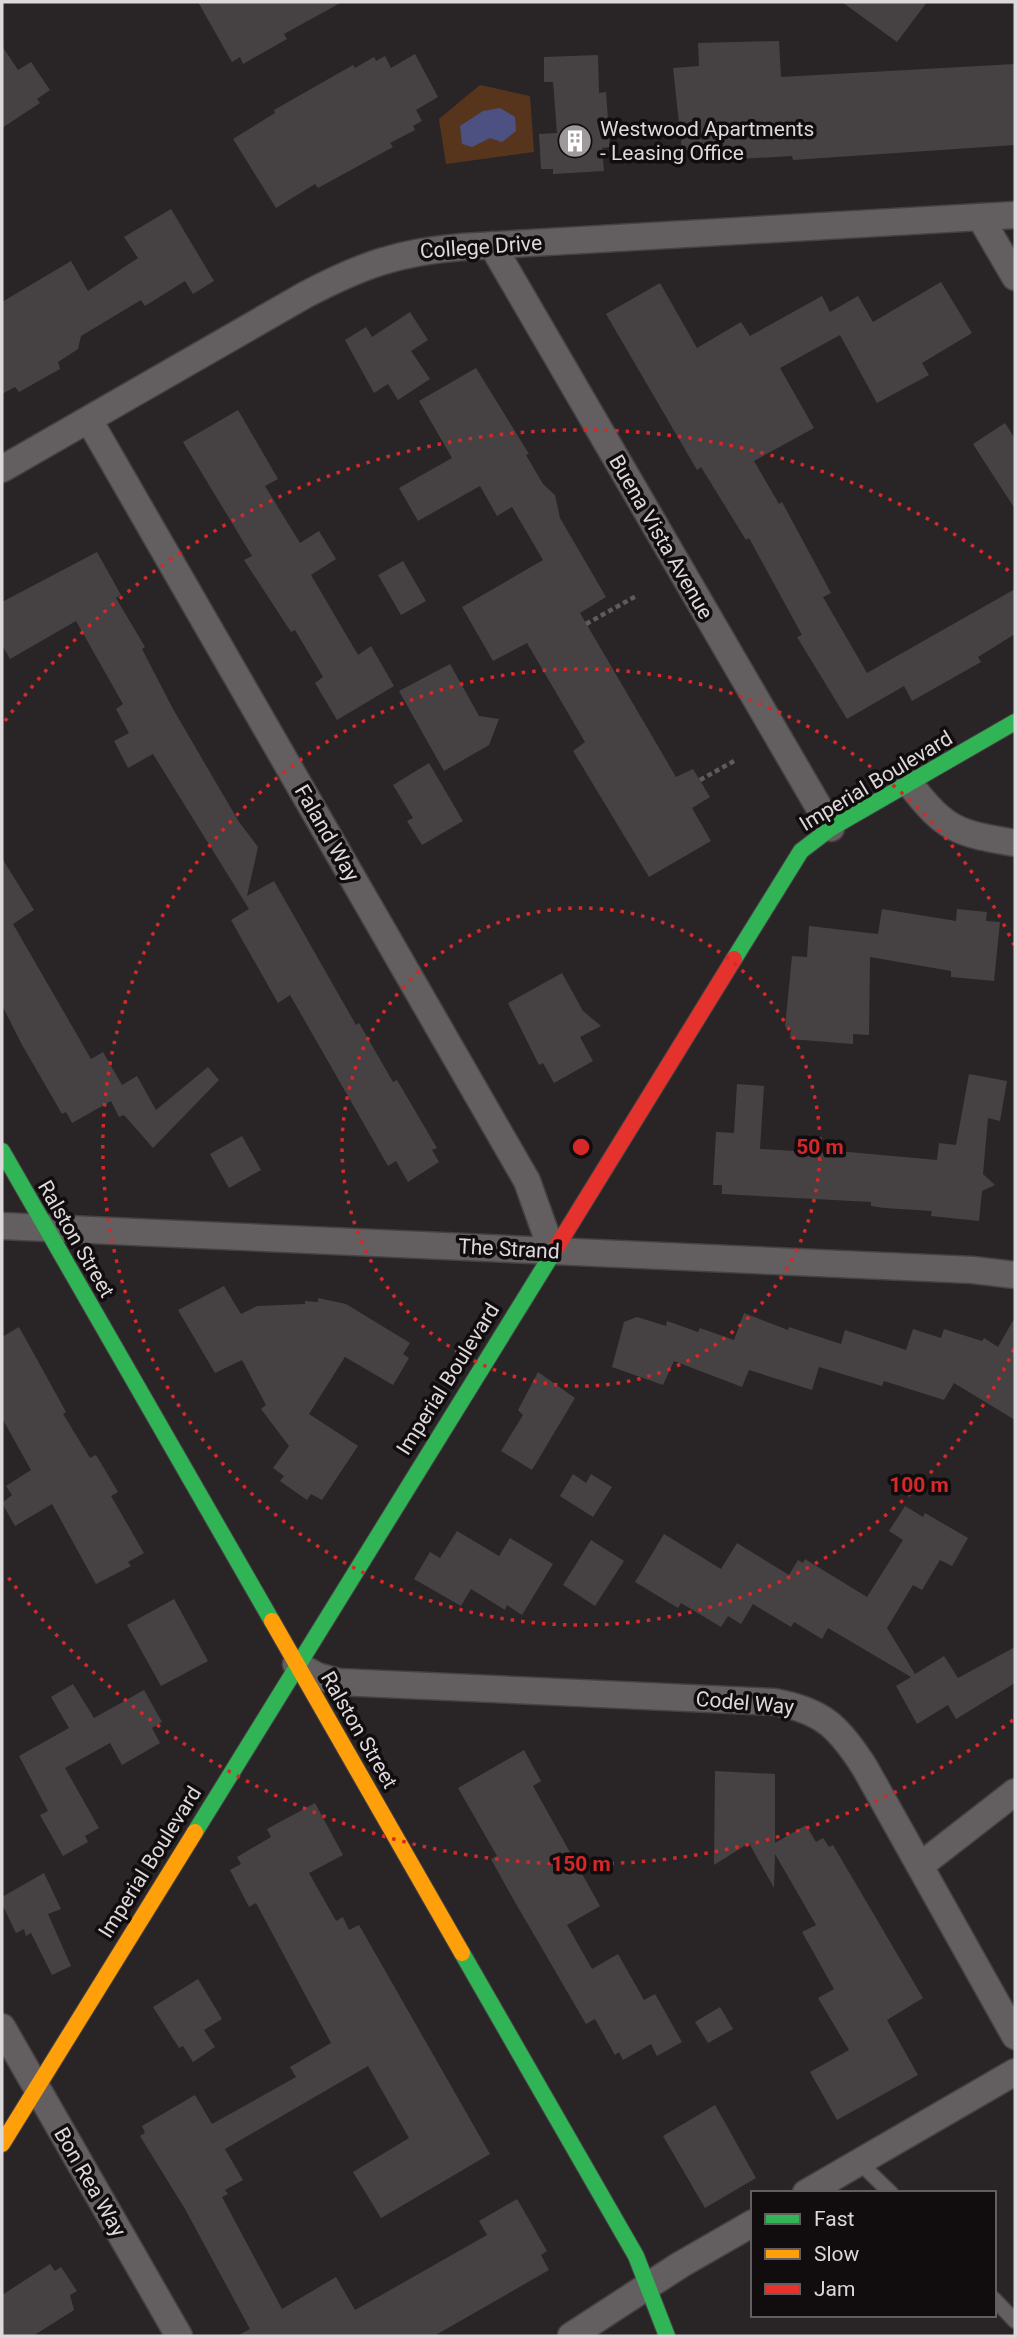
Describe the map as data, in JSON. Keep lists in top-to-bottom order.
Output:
{
  "streets": {
    "street": [
      "College Drive",
      "Buena Vista Avenue",
      "Imperial Boulevard",
      "Faland Way",
      "Ralston Street",
      "The Strand",
      "Codel Way",
      "Bon Rea Way"
    ]
  },
  "crossings": [
    ["College Drive", "Buena Vista Avenue"],
    ["College Drive", "Faland Way"],
    ["Buena Vista Avenue", "Imperial Boulevard"],
    ["Imperial Boulevard", "Faland Way"],
    ["Imperial Boulevard", "Ralston Street"],
    ["Imperial Boulevard", "The Strand"],
    ["Imperial Boulevard", "Codel Way"],
    ["Imperial Boulevard", "Bon Rea Way"],
    ["Faland Way", "The Strand"],
    ["Ralston Street", "The Strand"],
    ["Ralston Street", "Codel Way"]
  ],
  "places": {
    "building": ["Westwood Apartments - Leasing Office"]
  },
  "legend": ["Fast", "Slow", "Jam"],
  "rings": ["50 m", "100 m", "150 m"]
}
